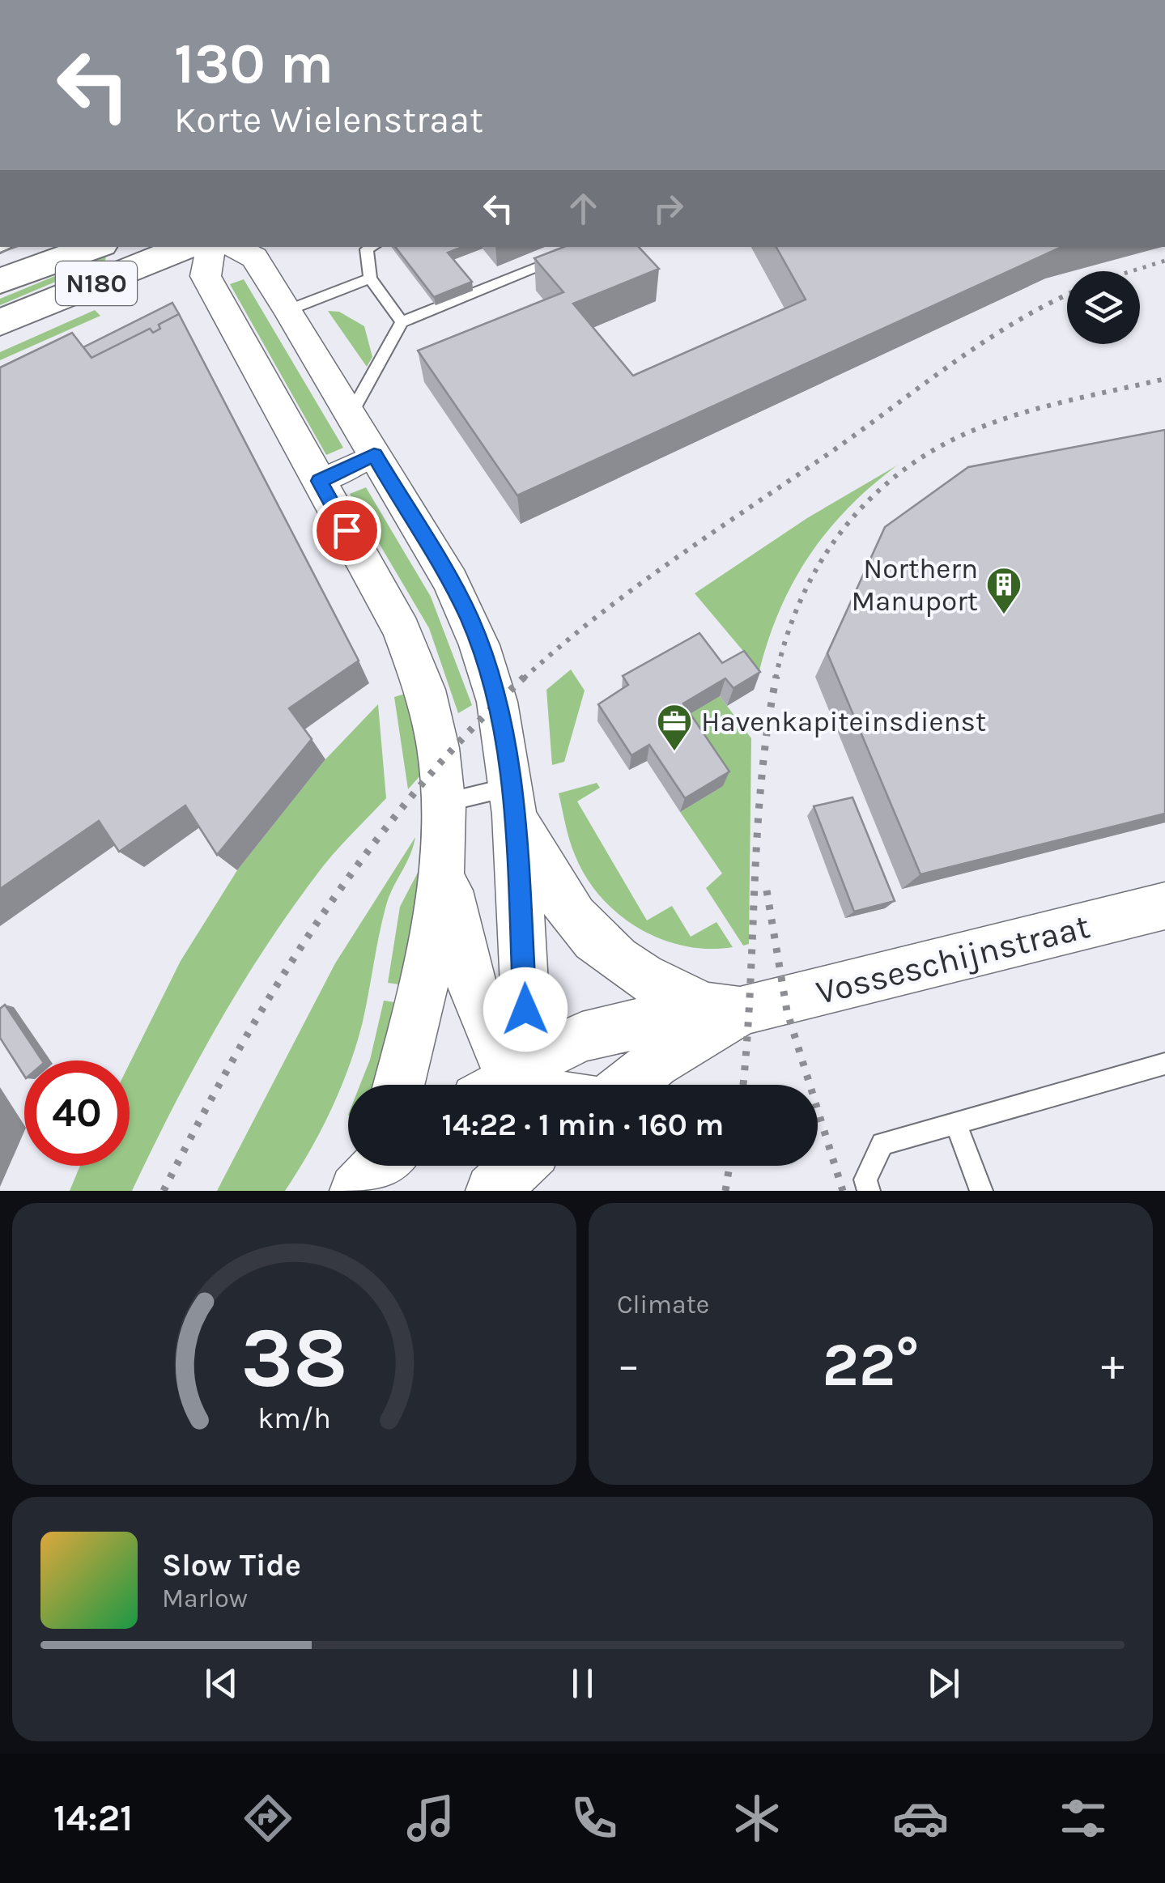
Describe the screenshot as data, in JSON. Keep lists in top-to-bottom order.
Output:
{
  "streets": {
    "main road": ["N180"],
    "street": ["Vosseschijnstraat"]
  },
  "places": {
    "building": ["Northern Manuport"],
    "office": ["Havenkapiteinsdienst"]
  },
  "page": {
    "turn": ["130 m", "Korte Wielenstraat"],
    "limit": "40",
    "trip": "14:22 · 1 min · 160 m",
    "tile": "Climate",
    "heat": ["−", "22°", "+"],
    "song": ["Slow Tide", "Marlow"],
    "tabs": "14:21",
    "gauge": ["38", "km/h"]
  }
}
